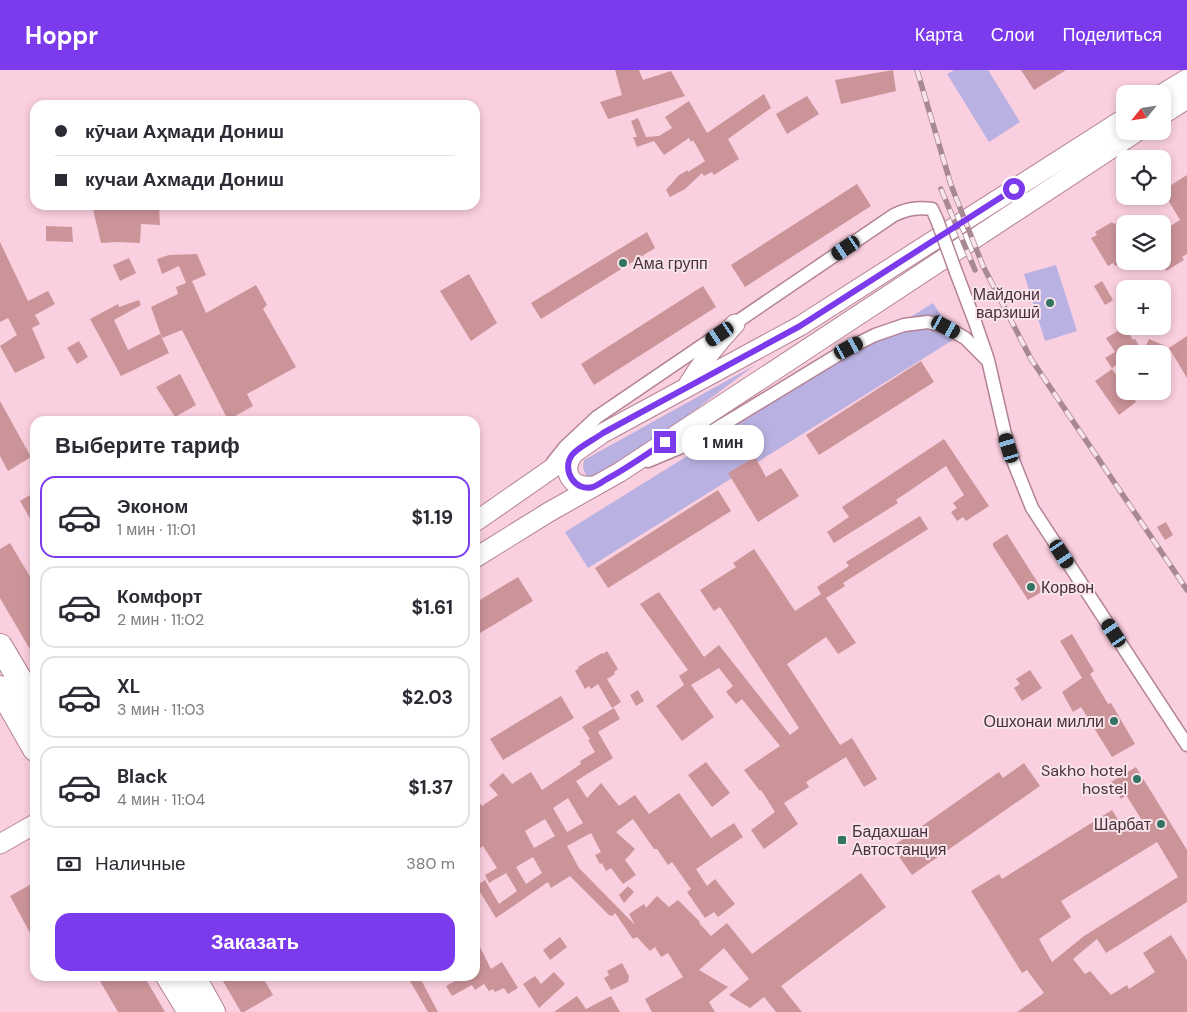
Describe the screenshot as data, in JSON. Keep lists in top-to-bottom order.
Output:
{
  "places": {
    "other": [
      "Ама групп",
      "Майдони варзишӣ",
      "Корвон",
      "Ошхонаи милли",
      "Sakho hotel hostel",
      "Шарбат"
    ],
    "transit": ["Бадахшан Автостанция"]
  },
  "north": "bottom left",
  "page": {
    "header": "Hoppr",
    "nav": ["Карта", "Слои", "Поделиться"],
    "map_buttons": ["+", "−"],
    "banner": ["кӯчаи Аҳмади Дониш", "кучаи Ахмади Дониш"],
    "heading": "Выберите тариф",
    "bubble": "1 мин",
    "list": [
      {
        "name": "Эконом",
        "note": "1 мин · 11:01",
        "value": "$1.19"
      },
      {
        "name": "Комфорт",
        "note": "2 мин · 11:02",
        "value": "$1.61"
      },
      {
        "name": "XL",
        "note": "3 мин · 11:03",
        "value": "$2.03"
      },
      {
        "name": "Black",
        "note": "4 мин · 11:04",
        "value": "$1.37"
      }
    ],
    "pay": ["Наличные", "380 m"],
    "buttons": "Заказать"
  }
}
